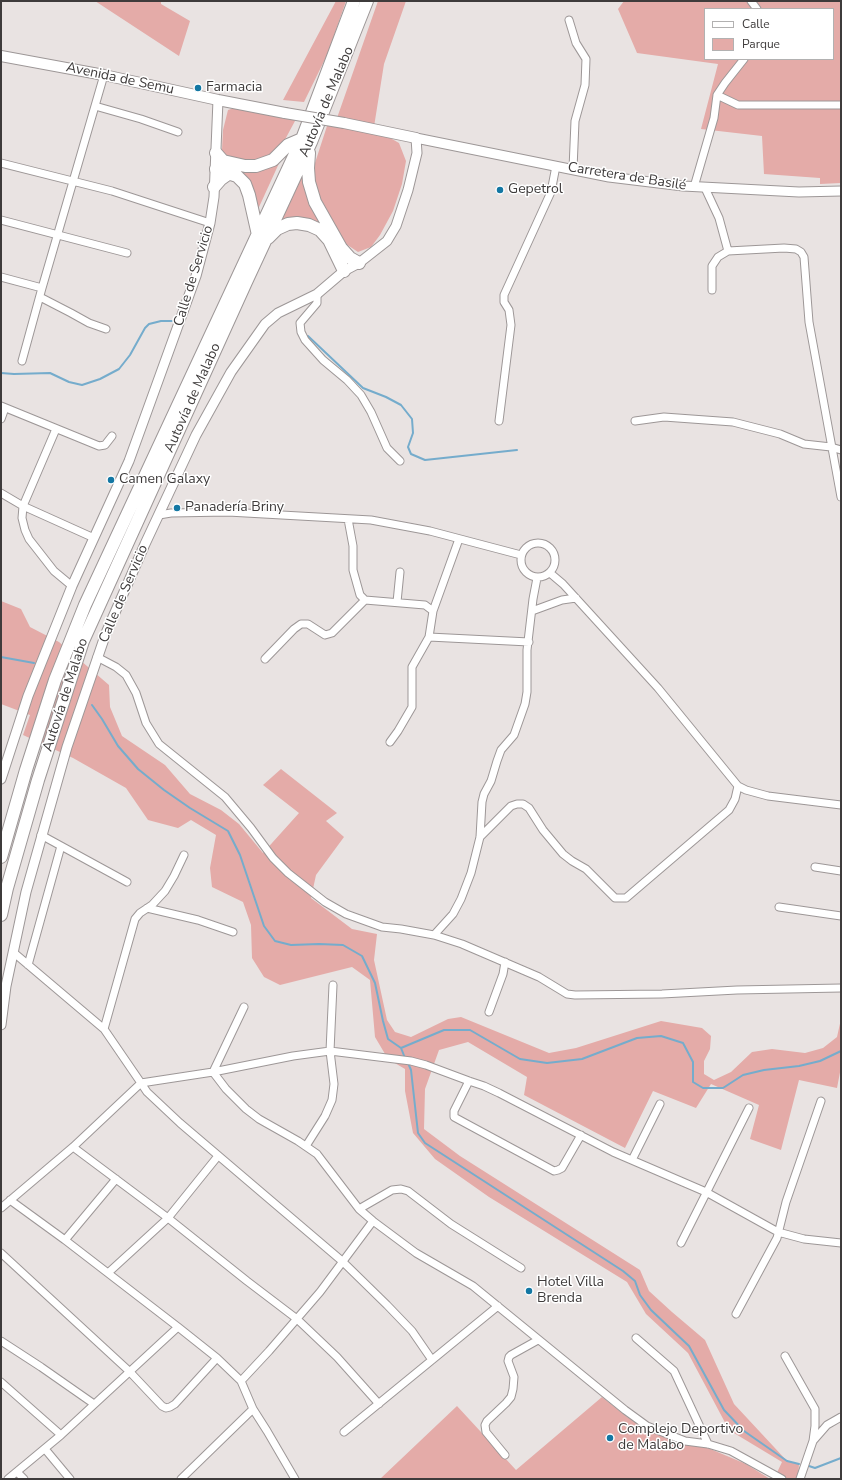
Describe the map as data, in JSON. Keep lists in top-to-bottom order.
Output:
{
  "streets": {
    "highway": ["Autovía de Malabo"],
    "main road": ["Avenida de Semu"],
    "street": ["Carretera de Basilé", "Calle de Servicio"]
  },
  "crossings": [
    ["Avenida de Semu", "Carretera de Basilé"],
    ["Avenida de Semu", "Calle de Servicio"],
    ["Carretera de Basilé", "Calle de Servicio"]
  ],
  "places": [
    "Farmacia",
    "Gepetrol",
    "Camen Galaxy",
    "Panadería Briny",
    "Hotel Villa Brenda",
    "Complejo Deportivo de Malabo"
  ],
  "legend": ["Calle", "Parque"]
}
